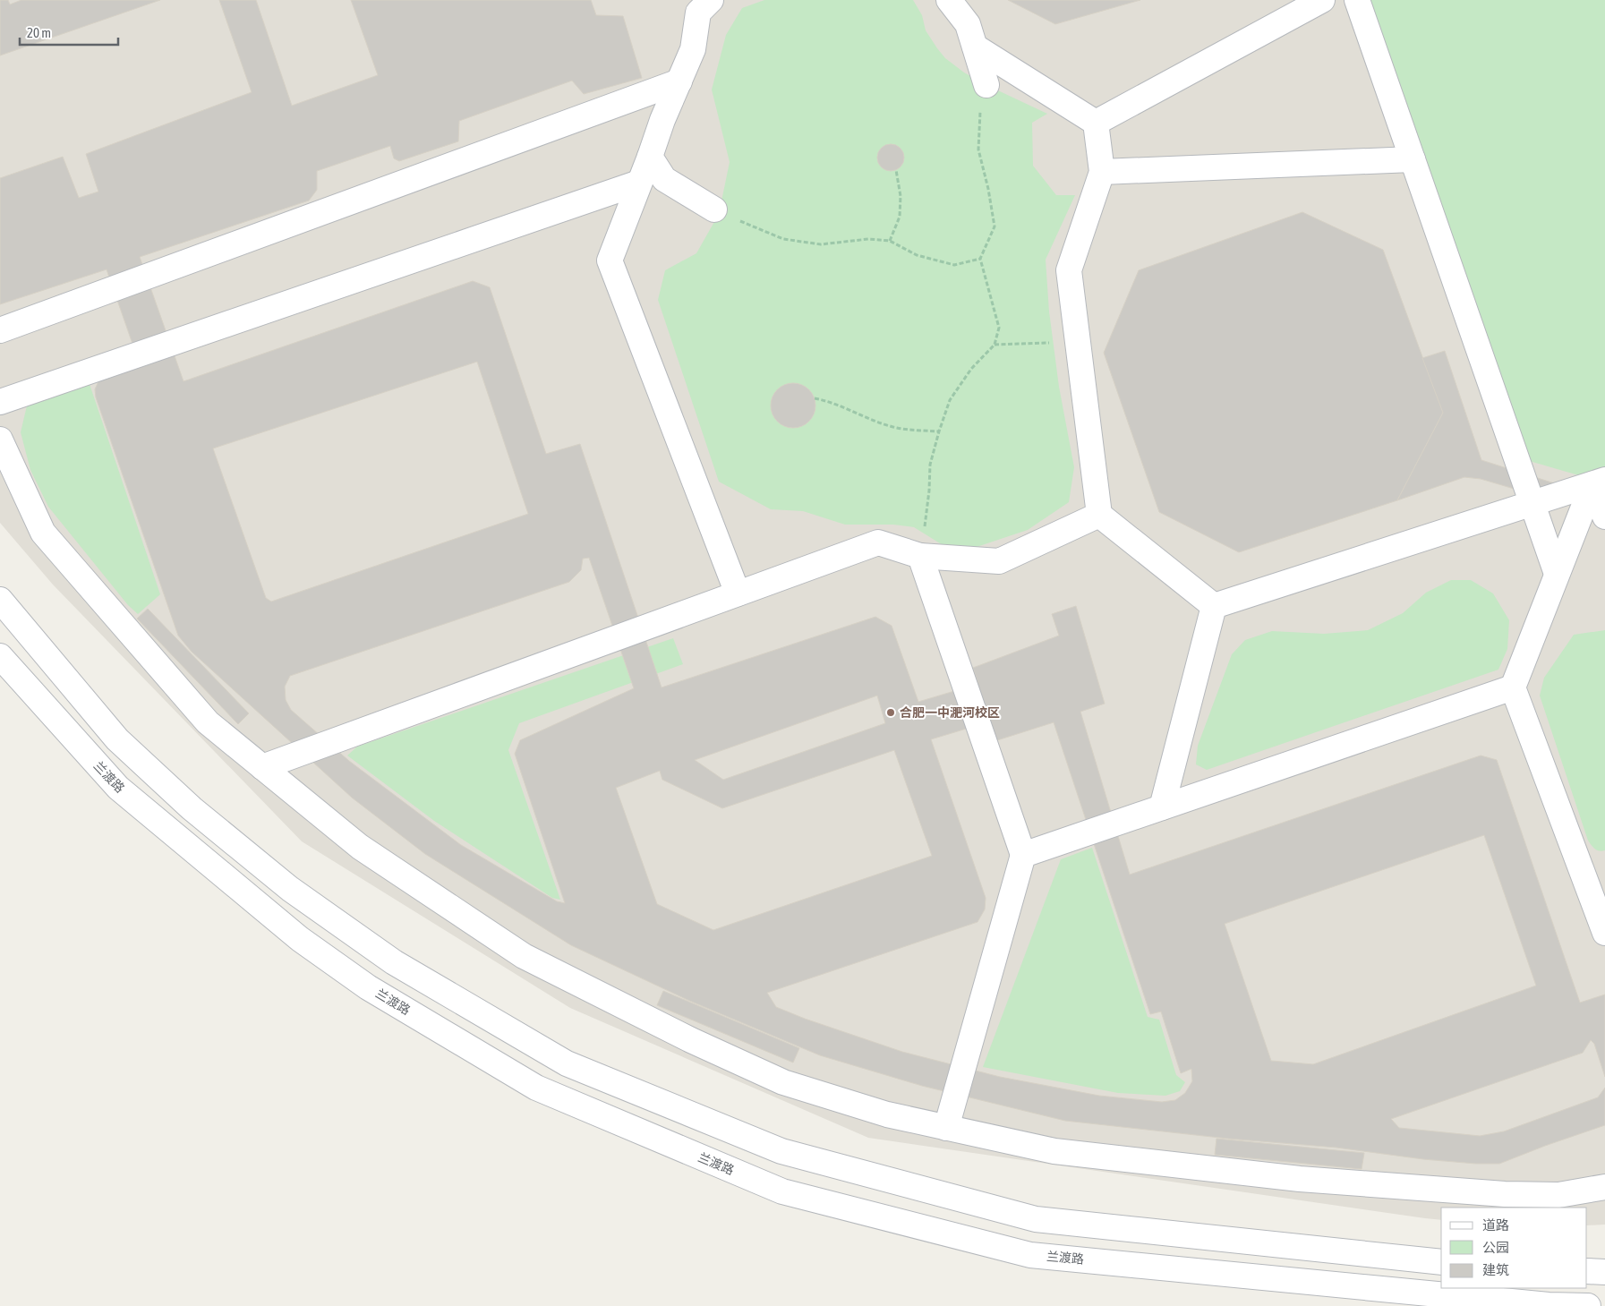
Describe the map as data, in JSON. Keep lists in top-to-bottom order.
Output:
{
  "streets": {
    "street": ["兰渡路"]
  },
  "places": ["合肥一中淝河校区"],
  "legend": ["道路", "公园", "建筑"],
  "scale_bar": "20 m"
}
